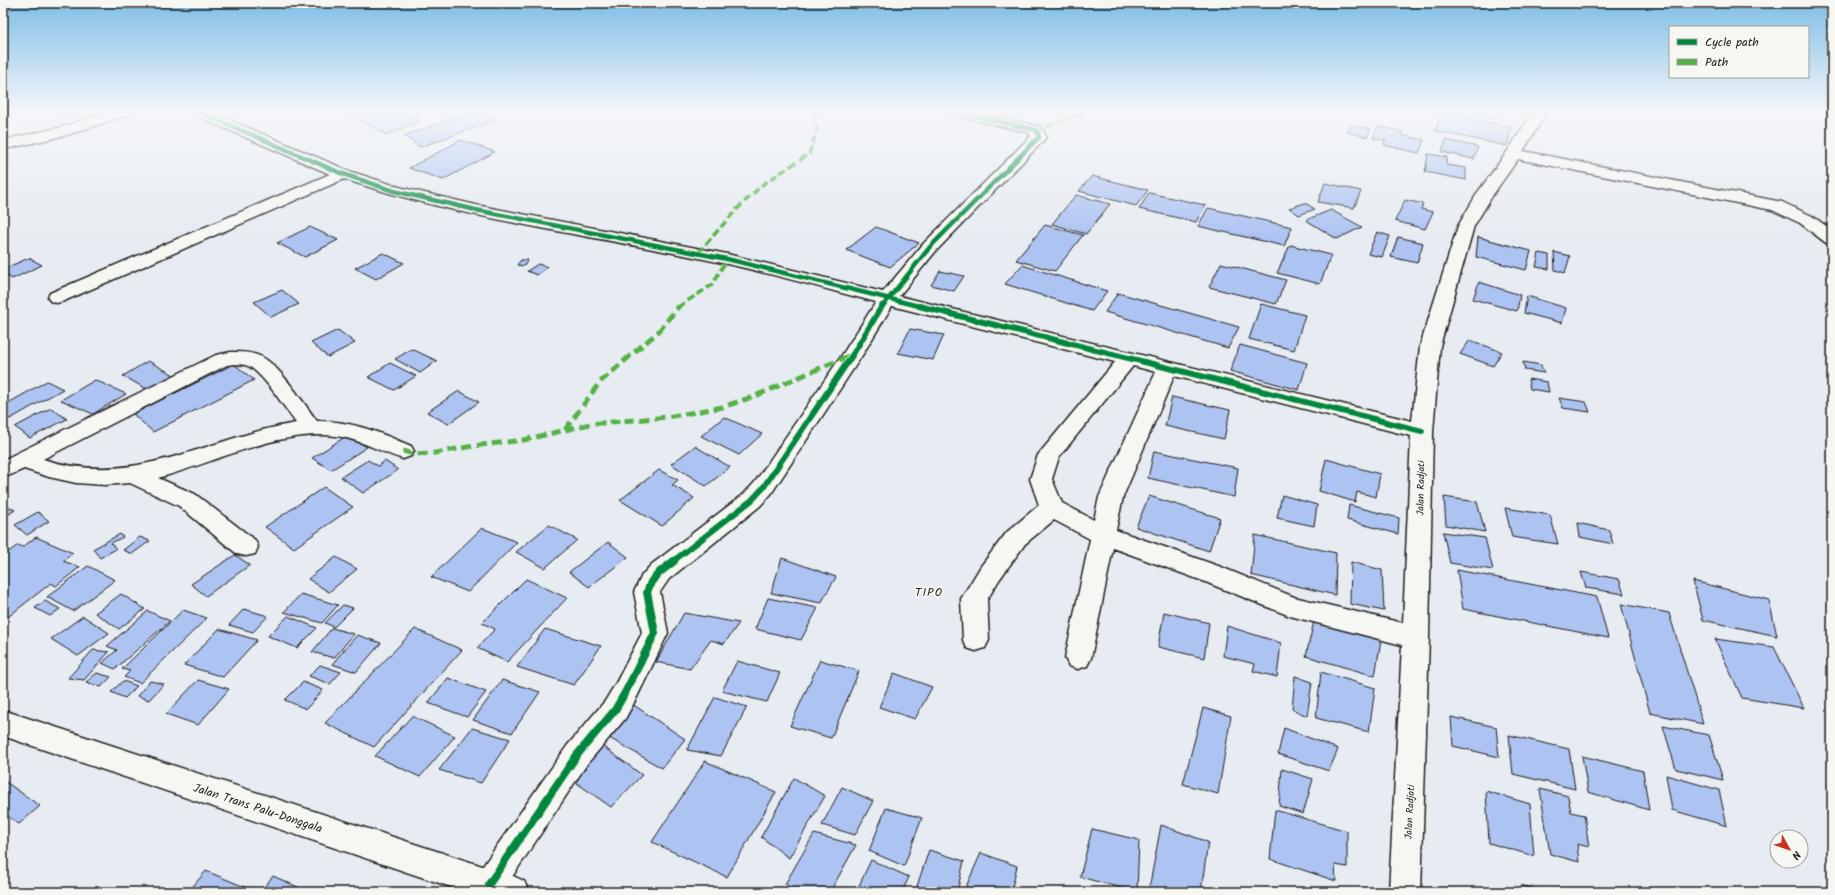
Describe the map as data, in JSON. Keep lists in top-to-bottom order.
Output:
{
  "streets": {
    "main road": ["Jalan Radjati", "Jalan Trans Palu-Donggala"]
  },
  "districts": ["TIPO"],
  "legend": ["Cycle path", "Path"],
  "north": "bottom right"
}
